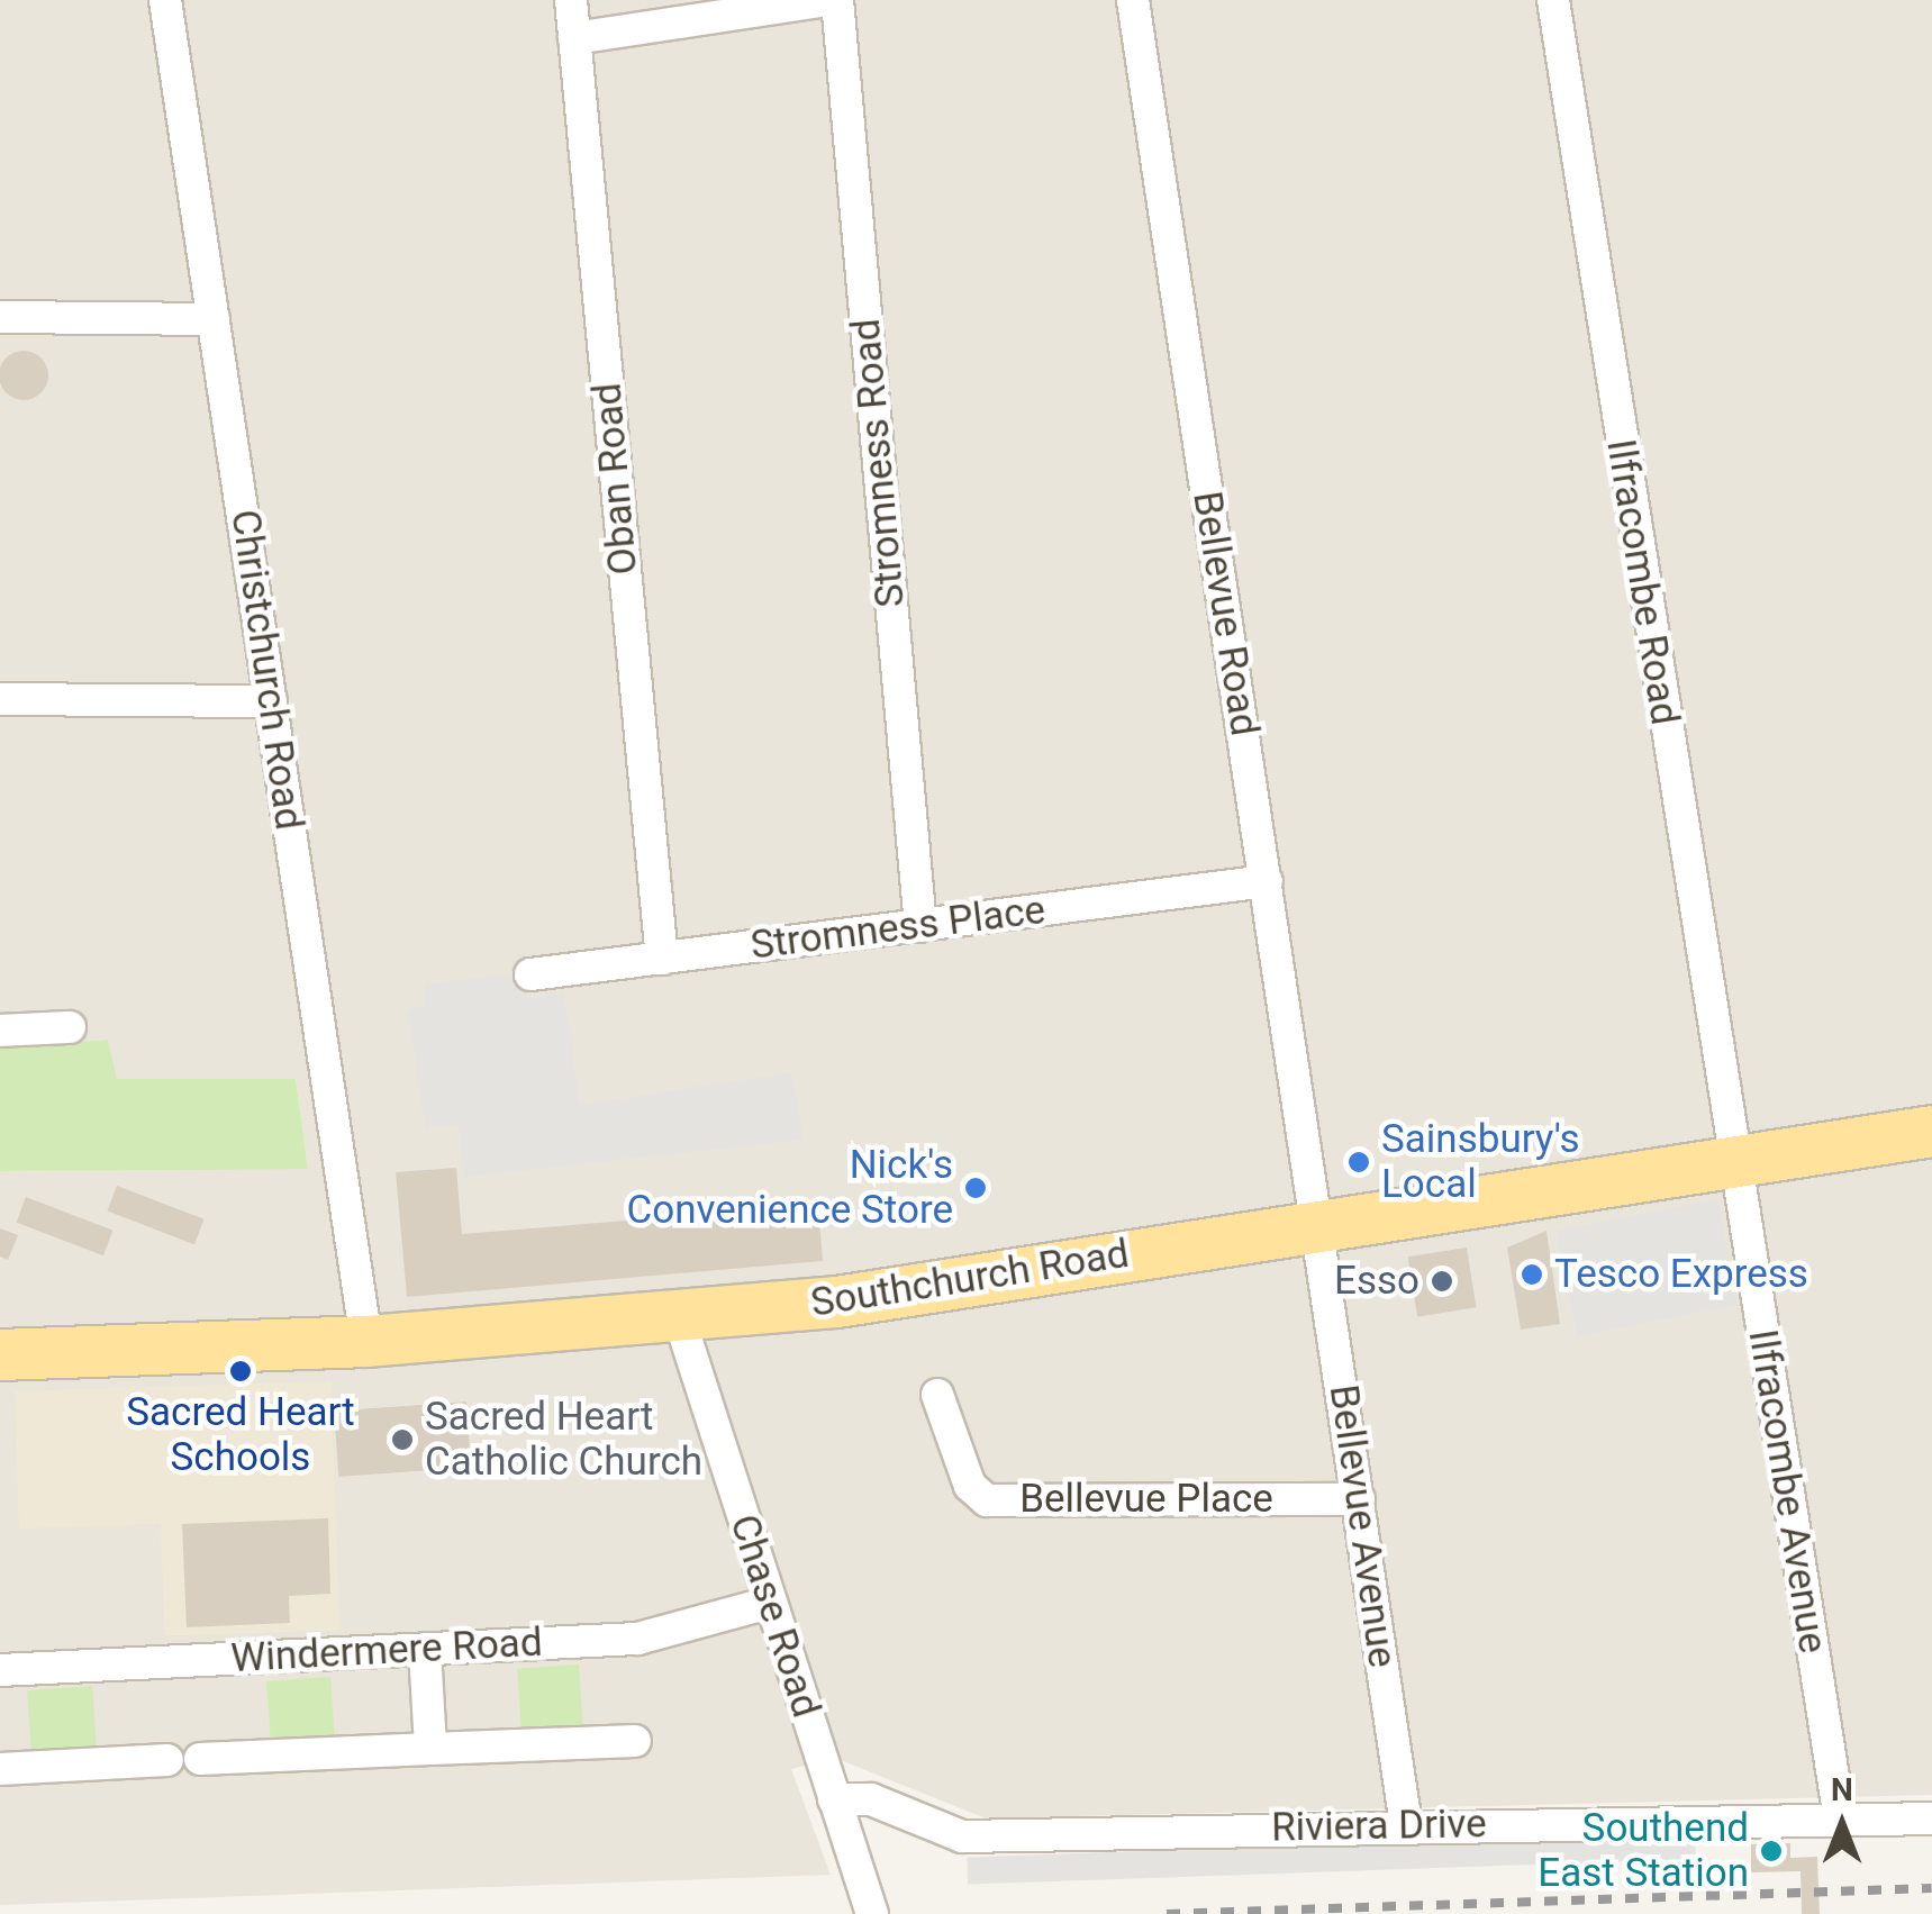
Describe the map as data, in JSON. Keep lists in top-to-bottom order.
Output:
{
  "streets": {
    "main road": ["Southchurch Road"],
    "street": [
      "Stromness Road",
      "Oban Road",
      "Ilfracombe Road",
      "Bellevue Road",
      "Christchurch Road",
      "Stromness Place",
      "Ilfracombe Avenue",
      "Bellevue Place",
      "Bellevue Avenue",
      "Chase Road",
      "Windermere Road",
      "Riviera Drive"
    ]
  },
  "crossings": [
    ["Stromness Road", "Stromness Place"],
    ["Oban Road", "Stromness Place"],
    ["Ilfracombe Road", "Southchurch Road"],
    ["Ilfracombe Road", "Ilfracombe Avenue"],
    ["Bellevue Road", "Stromness Place"],
    ["Bellevue Road", "Southchurch Road"],
    ["Bellevue Road", "Bellevue Avenue"],
    ["Christchurch Road", "Southchurch Road"],
    ["Southchurch Road", "Ilfracombe Avenue"],
    ["Southchurch Road", "Bellevue Avenue"],
    ["Southchurch Road", "Chase Road"],
    ["Ilfracombe Avenue", "Riviera Drive"],
    ["Bellevue Place", "Bellevue Avenue"],
    ["Bellevue Avenue", "Riviera Drive"],
    ["Chase Road", "Windermere Road"],
    ["Chase Road", "Riviera Drive"]
  ],
  "places": [
    "Sainsbury's Local",
    "Nick's Convenience Store",
    "Tesco Express",
    "Esso",
    "Sacred Heart Schools",
    "Sacred Heart Catholic Church",
    "Southend East Station"
  ],
  "north": "top"
}
